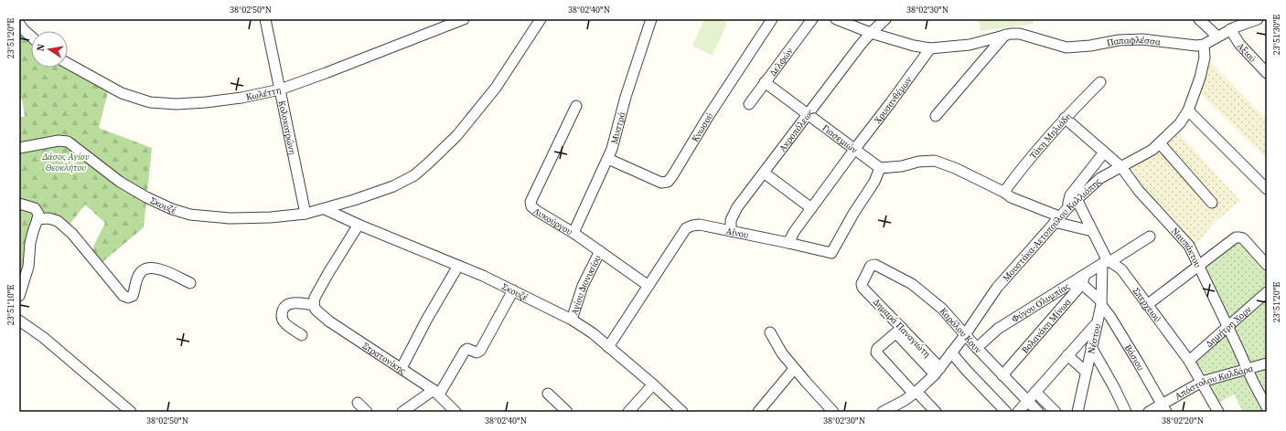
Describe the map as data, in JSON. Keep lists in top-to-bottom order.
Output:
{
  "streets": {
    "street": [
      "Παπαφλέσσα",
      "Αξιού",
      "Δελφών",
      "Κωλέττη",
      "Χρυσανθέμων",
      "Κολοκοτρώνη",
      "Κνωσού",
      "Μυστρά",
      "Ακροπόλεως",
      "Τάκη Μηλιάδη",
      "Γιασεμιών",
      "Σκουζέ",
      "Λυκούργου",
      "Μουστάκα-Αετοπούλου Καλλιόπης",
      "Αίνου",
      "Ναυπάκτου",
      "Αγίου Διονυσίου",
      "Φύγου Ολυμπίας",
      "Σπερχειού",
      "Βολανάκη Μίνωα",
      "Δημήτρη Χορν",
      "Δημαρά Παναγιώτη",
      "Καρόλου Κουν",
      "Νέστου",
      "Βάσιου",
      "Στρατονίκης",
      "Απόστολου Καλδάρα"
    ]
  },
  "crossings": [
    ["Παπαφλέσσα", "Χρυσανθέμων"],
    ["Παπαφλέσσα", "Ακροπόλεως"],
    ["Παπαφλέσσα", "Μουστάκα-Αετοπούλου Καλλιόπης"],
    ["Δελφών", "Γιασεμιών"],
    ["Κωλέττη", "Κολοκοτρώνη"],
    ["Χρυσανθέμων", "Γιασεμιών"],
    ["Χρυσανθέμων", "Αίνου"],
    ["Κολοκοτρώνη", "Σκουζέ"],
    ["Κνωσού", "Μυστρά"],
    ["Μυστρά", "Λυκούργου"],
    ["Ακροπόλεως", "Γιασεμιών"],
    ["Ακροπόλεως", "Αίνου"],
    ["Τάκη Μηλιάδη", "Ναυπάκτου"],
    ["Γιασεμιών", "Αίνου"],
    ["Σκουζέ", "Αίνου"],
    ["Σκουζέ", "Αγίου Διονυσίου"],
    ["Λυκούργου", "Αίνου"],
    ["Λυκούργου", "Αγίου Διονυσίου"],
    ["Μουστάκα-Αετοπούλου Καλλιόπης", "Ναυπάκτου"],
    ["Μουστάκα-Αετοπούλου Καλλιόπης", "Σπερχειού"],
    ["Μουστάκα-Αετοπούλου Καλλιόπης", "Δημαρά Παναγιώτη"],
    ["Μουστάκα-Αετοπούλου Καλλιόπης", "Καρόλου Κουν"],
    ["Ναυπάκτου", "Δημήτρη Χορν"],
    ["Ναυπάκτου", "Απόστολου Καλδάρα"],
    ["Φύγου Ολυμπίας", "Σπερχειού"],
    ["Φύγου Ολυμπίας", "Βολανάκη Μίνωα"],
    ["Φύγου Ολυμπίας", "Καρόλου Κουν"],
    ["Φύγου Ολυμπίας", "Νέστου"],
    ["Φύγου Ολυμπίας", "Βάσιου"],
    ["Σπερχειού", "Δημήτρη Χορν"],
    ["Σπερχειού", "Νέστου"],
    ["Σπερχειού", "Απόστολου Καλδάρα"],
    ["Βολανάκη Μίνωα", "Καρόλου Κουν"],
    ["Βολανάκη Μίνωα", "Βάσιου"],
    ["Δημαρά Παναγιώτη", "Καρόλου Κουν"],
    ["Νέστου", "Βάσιου"],
    ["Βάσιου", "Απόστολου Καλδάρα"]
  ],
  "parks": ["Δάσος Αγίου Θεοκλήτου"],
  "north": "left",
  "coordinates": [
    "38°02'50\"N",
    "38°02'40\"N",
    "38°02'30\"N",
    "23°51'30\"E",
    "23°51'20\"E",
    "23°51'10\"E",
    "38°02'20\"N"
  ]
}
